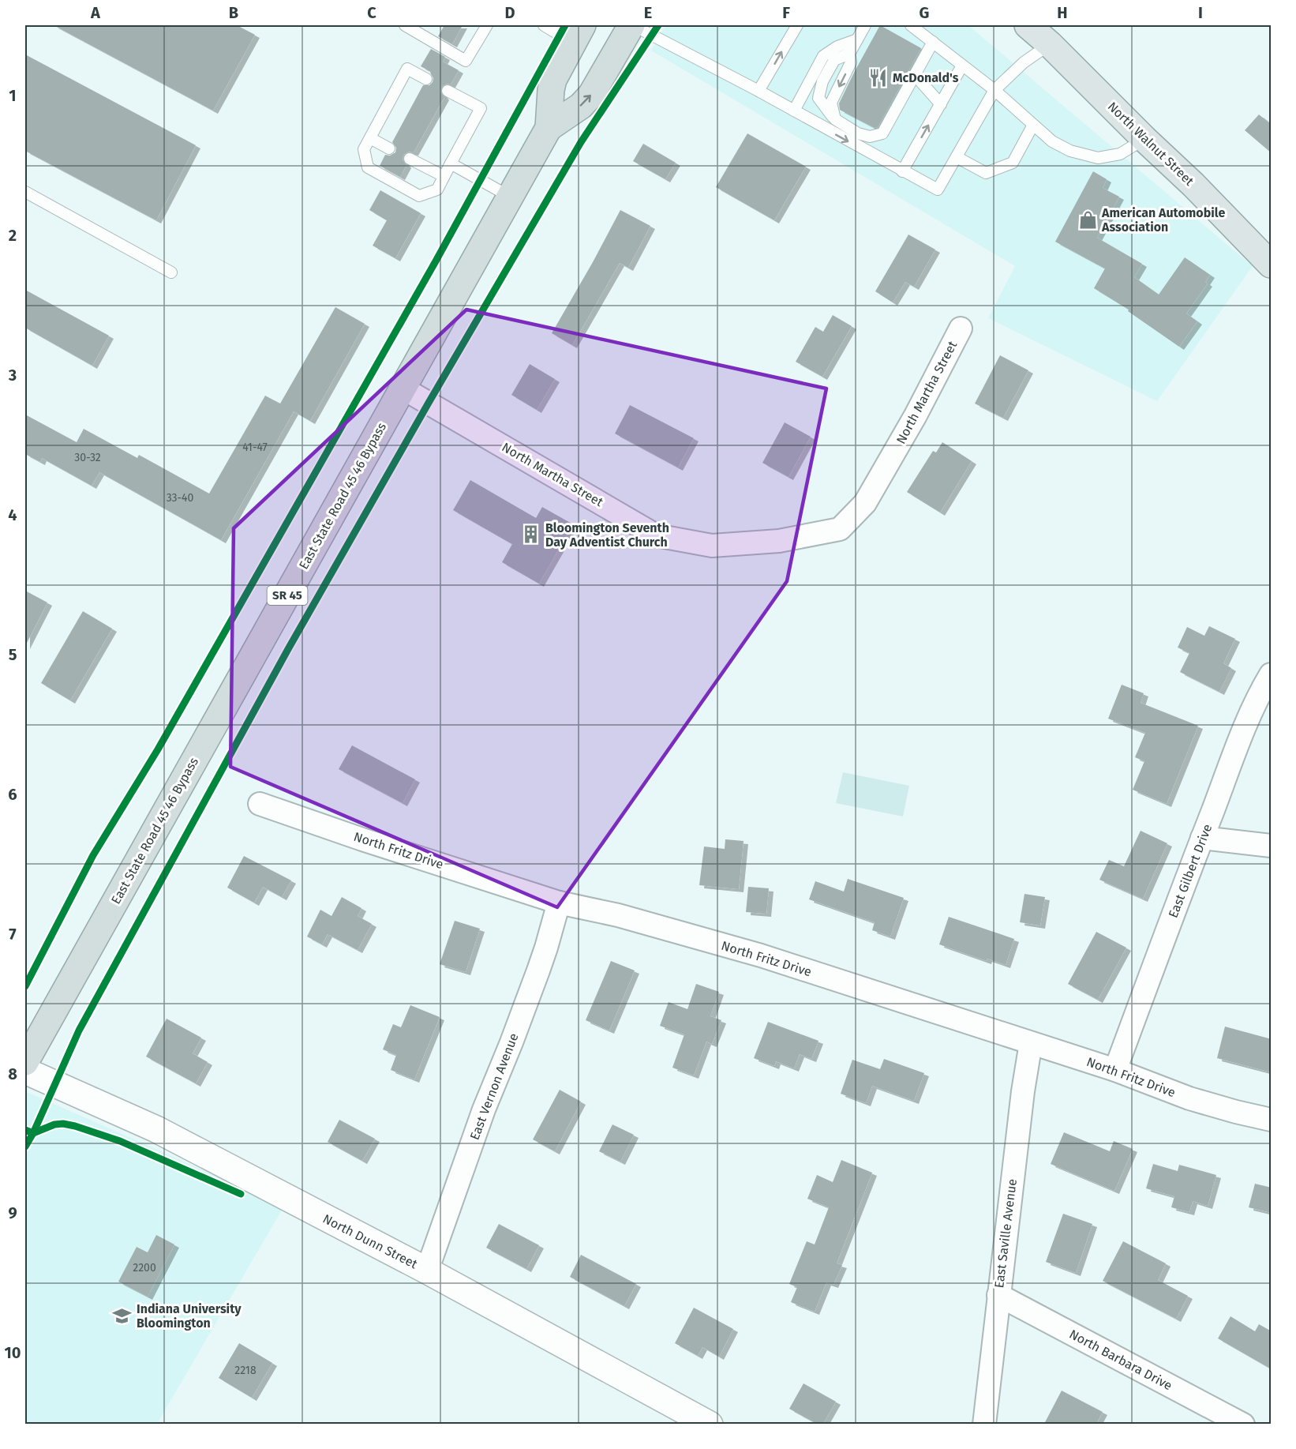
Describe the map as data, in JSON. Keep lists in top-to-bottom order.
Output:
{
  "streets": {
    "highway": ["East State Road 45 46 Bypass", "SR 45"],
    "main road": ["North Walnut Street"],
    "street": [
      "North Martha Street",
      "North Fritz Drive",
      "East Gilbert Drive",
      "East Vernon Avenue",
      "East Saville Avenue",
      "North Dunn Street",
      "North Barbara Drive"
    ]
  },
  "crossings": [
    ["North Martha Street", "East State Road 45 46 Bypass"],
    ["North Fritz Drive", "East Gilbert Drive"],
    ["North Fritz Drive", "East Vernon Avenue"],
    ["North Fritz Drive", "East Saville Avenue"],
    ["East Vernon Avenue", "North Dunn Street"],
    ["East Saville Avenue", "North Barbara Drive"]
  ],
  "places": {
    "restaurant": ["McDonald's"],
    "shop": ["American Automobile Association"],
    "building": ["Bloomington Seventh Day Adventist Church"],
    "school or university": ["Indiana University Bloomington"]
  },
  "house_numbers": [
    "41-47",
    "30-32",
    "33-40",
    "2200",
    "2218"
  ],
  "grid": {
    "columns": [
      "A",
      "B",
      "C",
      "D",
      "E",
      "F",
      "G",
      "H",
      "I"
    ],
    "rows": [
      "1",
      "2",
      "3",
      "4",
      "5",
      "6",
      "7",
      "8",
      "9",
      "10"
    ]
  }
}
